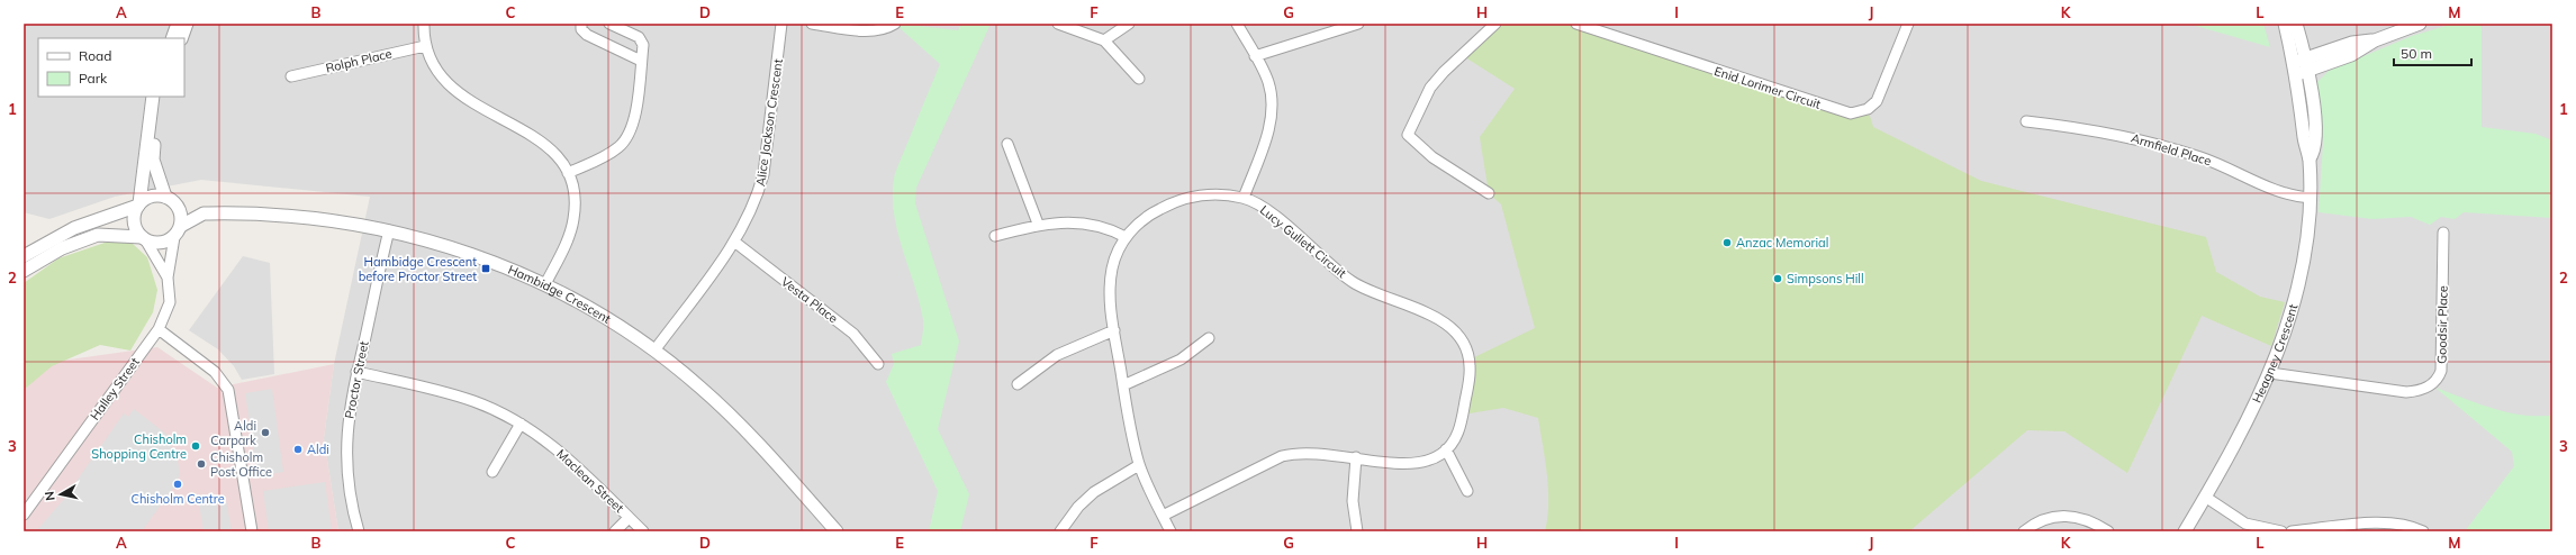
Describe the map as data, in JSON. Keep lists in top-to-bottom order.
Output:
{
  "streets": {
    "street": [
      "Rolph Place",
      "Enid Lorimer Circuit",
      "Alice Jackson Crescent",
      "Armfield Place",
      "Lucy Gullett Circuit",
      "Hambidge Crescent",
      "Vesta Place",
      "Goodsir Place",
      "Heagney Crescent",
      "Proctor Street",
      "Halley Street",
      "Maclean Street"
    ]
  },
  "crossings": [
    ["Alice Jackson Crescent", "Hambidge Crescent"],
    ["Alice Jackson Crescent", "Vesta Place"],
    ["Armfield Place", "Heagney Crescent"],
    ["Hambidge Crescent", "Proctor Street"],
    ["Hambidge Crescent", "Halley Street"],
    ["Goodsir Place", "Heagney Crescent"],
    ["Proctor Street", "Maclean Street"]
  ],
  "places": {
    "other": [
      "Anzac Memorial",
      "Simpsons Hill",
      "Aldi Carpark",
      "Chisholm Shopping Centre",
      "Aldi",
      "Chisholm Post Office",
      "Chisholm Centre"
    ],
    "transit": ["Hambidge Crescent before Proctor Street"]
  },
  "legend": ["Road", "Park"],
  "scale_bar": "50 m",
  "north": "left",
  "grid": {
    "columns": [
      "A",
      "B",
      "C",
      "D",
      "E",
      "F",
      "G",
      "H",
      "I",
      "J",
      "K",
      "L",
      "M"
    ],
    "rows": ["1", "2", "3"]
  }
}
